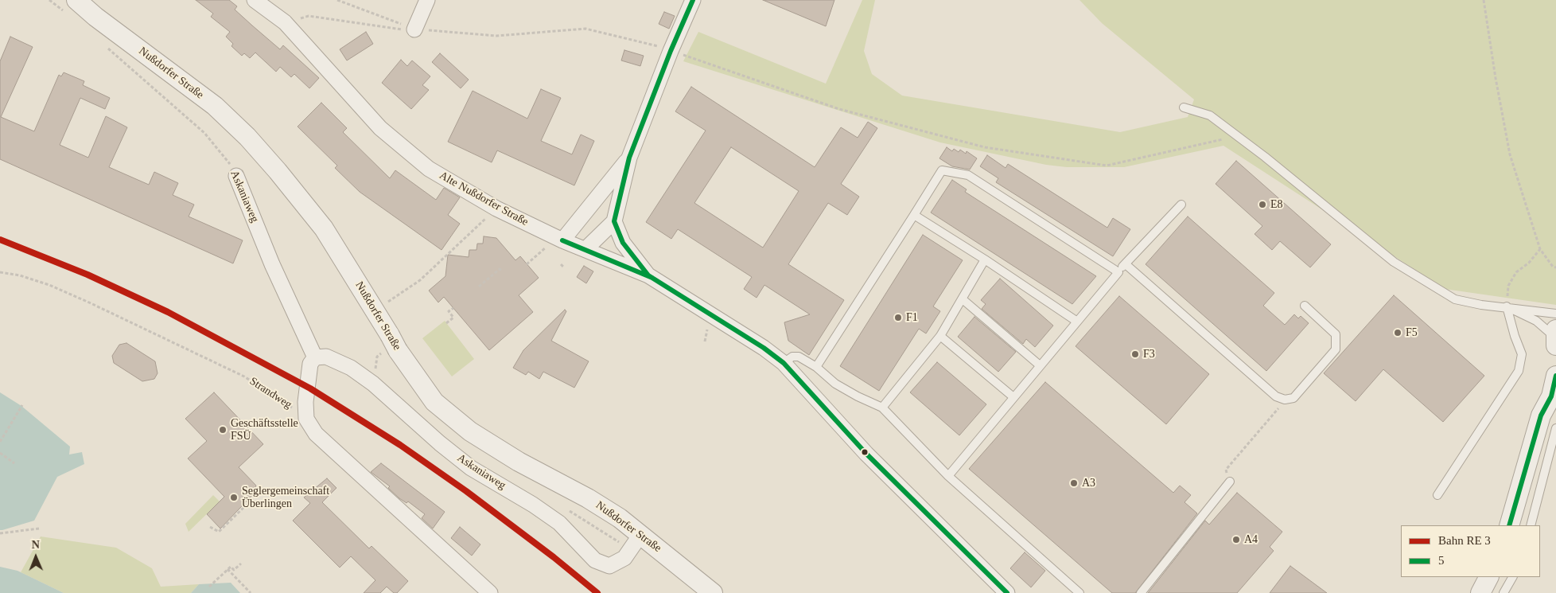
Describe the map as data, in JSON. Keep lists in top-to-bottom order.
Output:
{
  "streets": {
    "street": ["Nußdorfer Straße", "Askaniaweg", "Alte Nußdorfer Straße"],
    "path": ["Strandweg"]
  },
  "crossings": [
    ["Nußdorfer Straße", "Askaniaweg"]
  ],
  "places": [
    "E8",
    "F1",
    "F5",
    "F3",
    "Geschäftsstelle FSÜ",
    "A3",
    "Seglergemeinschaft Überlingen",
    "A4"
  ],
  "lines": ["transit line 5"],
  "legend": ["Bahn RE 3", "5"],
  "north": "top"
}
